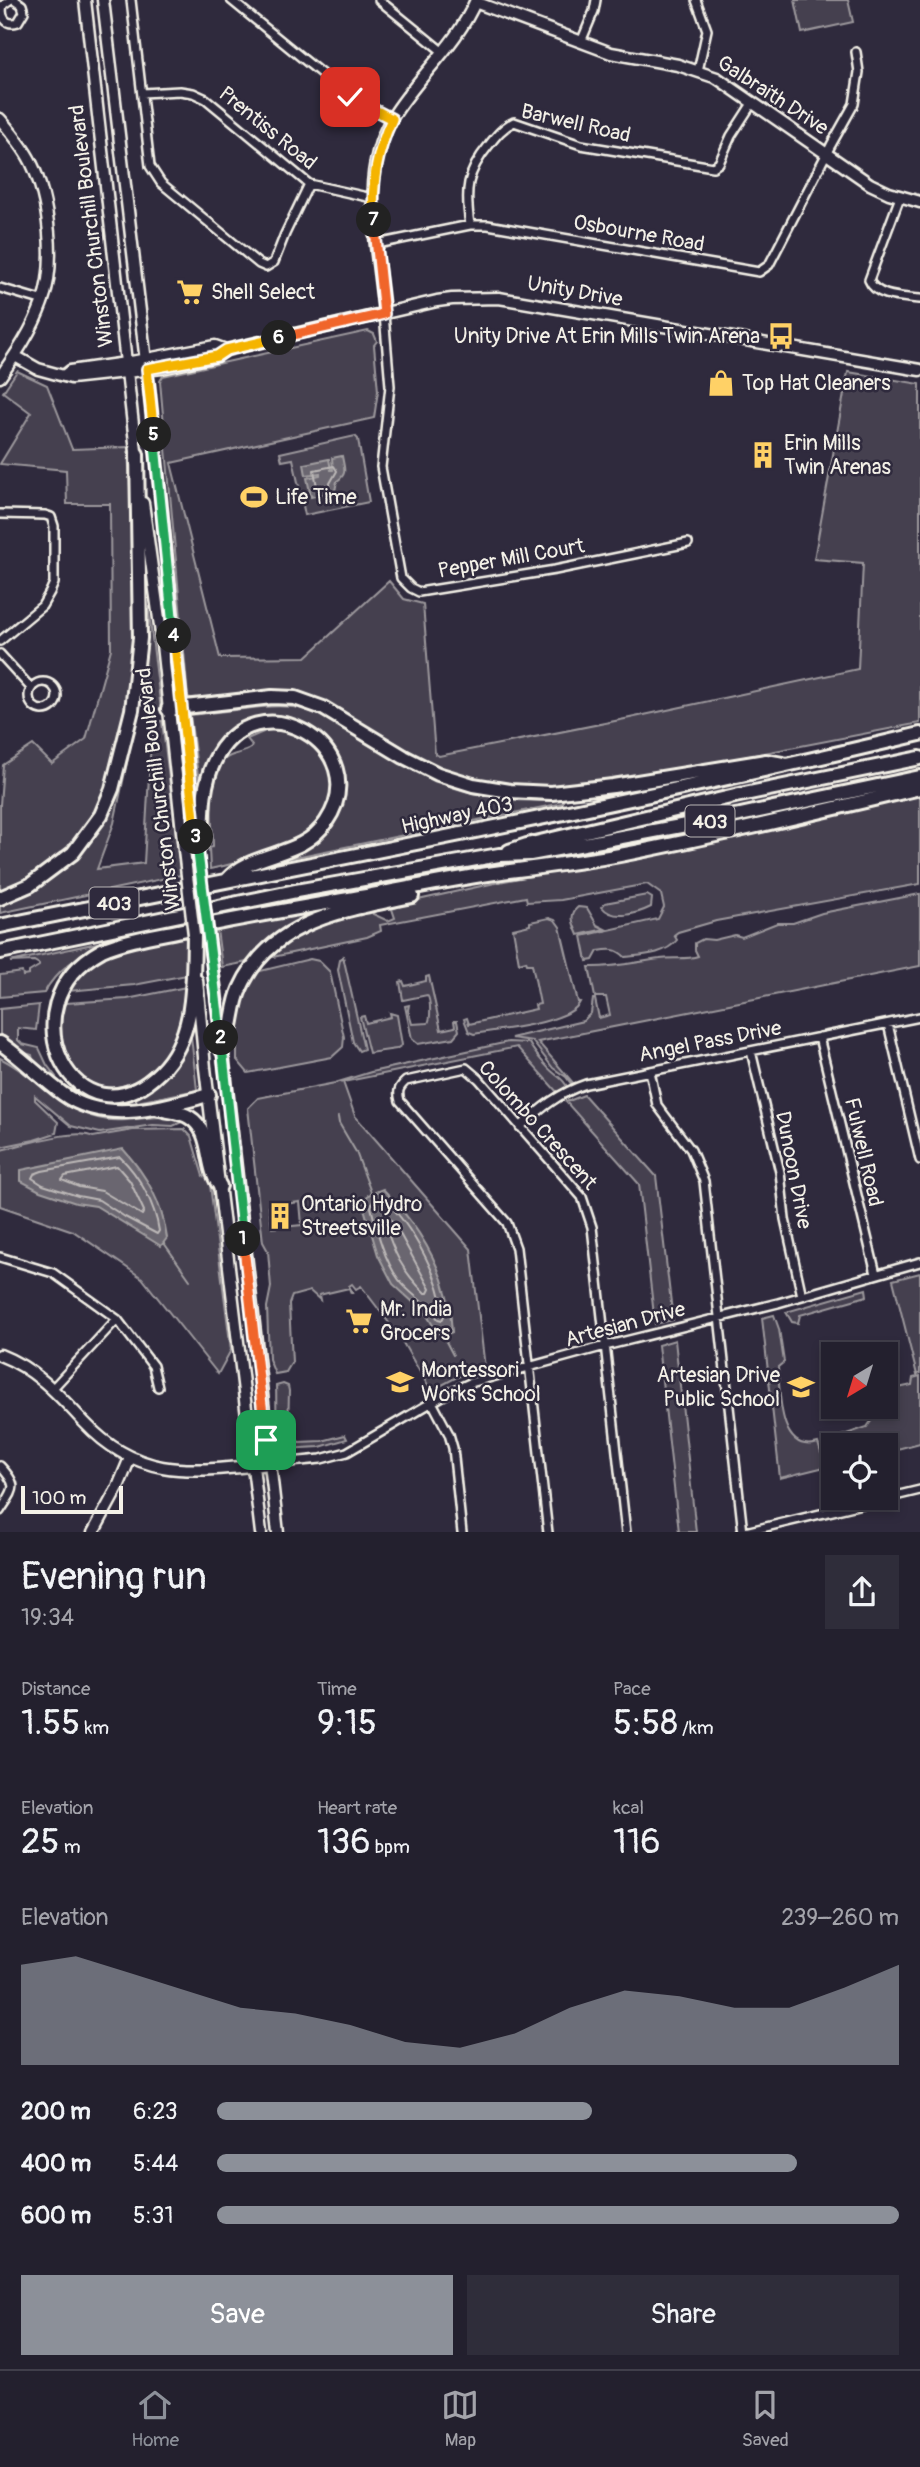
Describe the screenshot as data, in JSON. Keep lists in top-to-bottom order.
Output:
{
  "streets": {
    "highway": ["Highway 403", "403"],
    "main road": ["Galbraith Drive", "Winston Churchill Boulevard", "Unity Drive"],
    "street": [
      "Barwell Road",
      "Prentiss Road",
      "Osbourne Road",
      "Pepper Mill Court",
      "Angel Pass Drive",
      "Colombo Crescent",
      "Fulwell Road",
      "Dunoon Drive",
      "Artesian Drive"
    ]
  },
  "crossings": [
    ["Galbraith Drive", "Barwell Road"],
    ["Galbraith Drive", "Osbourne Road"],
    ["Barwell Road", "Osbourne Road"],
    ["Winston Churchill Boulevard", "Unity Drive"],
    ["Winston Churchill Boulevard", "Artesian Drive"],
    ["Unity Drive", "Pepper Mill Court"],
    ["Angel Pass Drive", "Colombo Crescent"],
    ["Angel Pass Drive", "Fulwell Road"],
    ["Angel Pass Drive", "Dunoon Drive"],
    ["Colombo Crescent", "Artesian Drive"],
    ["Fulwell Road", "Artesian Drive"],
    ["Dunoon Drive", "Artesian Drive"]
  ],
  "places": {
    "supermarket": ["Shell Select", "Mr. India Grocers"],
    "bus stop": ["Unity Drive At Erin Mills Twin Arena"],
    "shop": ["Top Hat Cleaners"],
    "building": ["Erin Mills Twin Arenas", "Ontario Hydro Streetsville"],
    "sports": ["Life Time"],
    "school or university": ["Montessori Works School", "Artesian Drive Public School"]
  },
  "scale_bar": "100 m",
  "north": "bottom left",
  "page": {
    "pins": [
      "7",
      "6",
      "5",
      "4",
      "3",
      "2",
      "1"
    ],
    "scale": "100 m",
    "heading": ["Evening run", "19:34"],
    "stats": [
      ["Distance", "1.55 km"],
      ["Time", "9:15"],
      ["Pace", "5:58 /km"],
      ["Elevation", "25 m"],
      ["Heart rate", "136 bpm"],
      ["kcal", "116"]
    ],
    "chart": ["Elevation", "239–260 m"],
    "list": [
      {
        "name": "200 m",
        "note": "6:23"
      },
      {
        "name": "400 m",
        "note": "5:44"
      },
      {
        "name": "600 m",
        "note": "5:31"
      }
    ],
    "buttons": ["Save", "Share"],
    "tabs": ["Home", "Map", "Saved"]
  }
}
